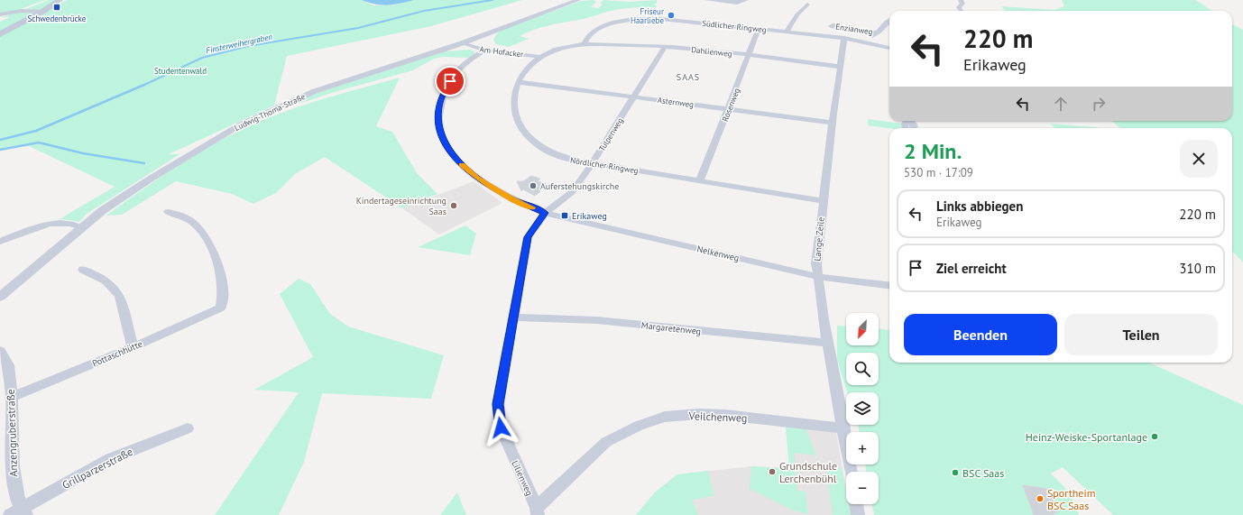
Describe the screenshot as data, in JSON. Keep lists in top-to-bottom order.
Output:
{
  "streets": {
    "street": [
      "Südlicher Ringweg",
      "Enzianweg",
      "Am Hofacker",
      "Dahlienweg",
      "Asternweg",
      "Rosenweg",
      "Ludwig-Thoma-Straße",
      "Tulpenweg",
      "Nördlicher Ringweg",
      "Lange Zeile",
      "Nelkenweg",
      "Margaretenweg",
      "Pottaschhütte",
      "Veilchenweg",
      "Anzengruberstraße",
      "Grillparzerstraße",
      "Lilienweg"
    ]
  },
  "crossings": [
    ["Südlicher Ringweg", "Dahlienweg"],
    ["Südlicher Ringweg", "Rosenweg"],
    ["Südlicher Ringweg", "Nördlicher Ringweg"],
    ["Südlicher Ringweg", "Lange Zeile"],
    ["Am Hofacker", "Ludwig-Thoma-Straße"],
    ["Am Hofacker", "Nördlicher Ringweg"],
    ["Dahlienweg", "Rosenweg"],
    ["Dahlienweg", "Tulpenweg"],
    ["Dahlienweg", "Nördlicher Ringweg"],
    ["Dahlienweg", "Lange Zeile"],
    ["Asternweg", "Rosenweg"],
    ["Asternweg", "Tulpenweg"],
    ["Asternweg", "Nördlicher Ringweg"],
    ["Asternweg", "Lange Zeile"],
    ["Rosenweg", "Nördlicher Ringweg"],
    ["Tulpenweg", "Nördlicher Ringweg"],
    ["Tulpenweg", "Nelkenweg"],
    ["Tulpenweg", "Lilienweg"],
    ["Nördlicher Ringweg", "Lange Zeile"],
    ["Lange Zeile", "Nelkenweg"],
    ["Lange Zeile", "Margaretenweg"],
    ["Lange Zeile", "Veilchenweg"],
    ["Nelkenweg", "Lilienweg"],
    ["Margaretenweg", "Lilienweg"],
    ["Pottaschhütte", "Anzengruberstraße"],
    ["Veilchenweg", "Lilienweg"],
    ["Anzengruberstraße", "Grillparzerstraße"]
  ],
  "districts": ["SAAS"],
  "water": ["Finsterweihergraben"],
  "parks": ["Studentenwald"],
  "places": {
    "transit": ["Schwedenbrücke", "Erikaweg"],
    "other": [
      "Friseur Haarliebe",
      "Auferstehungskirche",
      "Kindertageseinrichtung Saas",
      "Heinz-Weiske-Sportanlage",
      "Grundschule Lerchenbühl",
      "BSC Saas",
      "Sportheim BSC Saas"
    ]
  },
  "north": "bottom left",
  "page": {
    "turn": ["220 m", "Erikaweg"],
    "heading": ["2 Min.", "530 m · 17:09"],
    "list": [
      {
        "name": "Links abbiegen",
        "note": "Erikaweg",
        "value": "220 m"
      },
      {
        "name": "Ziel erreicht",
        "value": "310 m"
      }
    ],
    "buttons": ["Beenden", "Teilen"],
    "map_buttons": ["+", "−"]
  }
}
